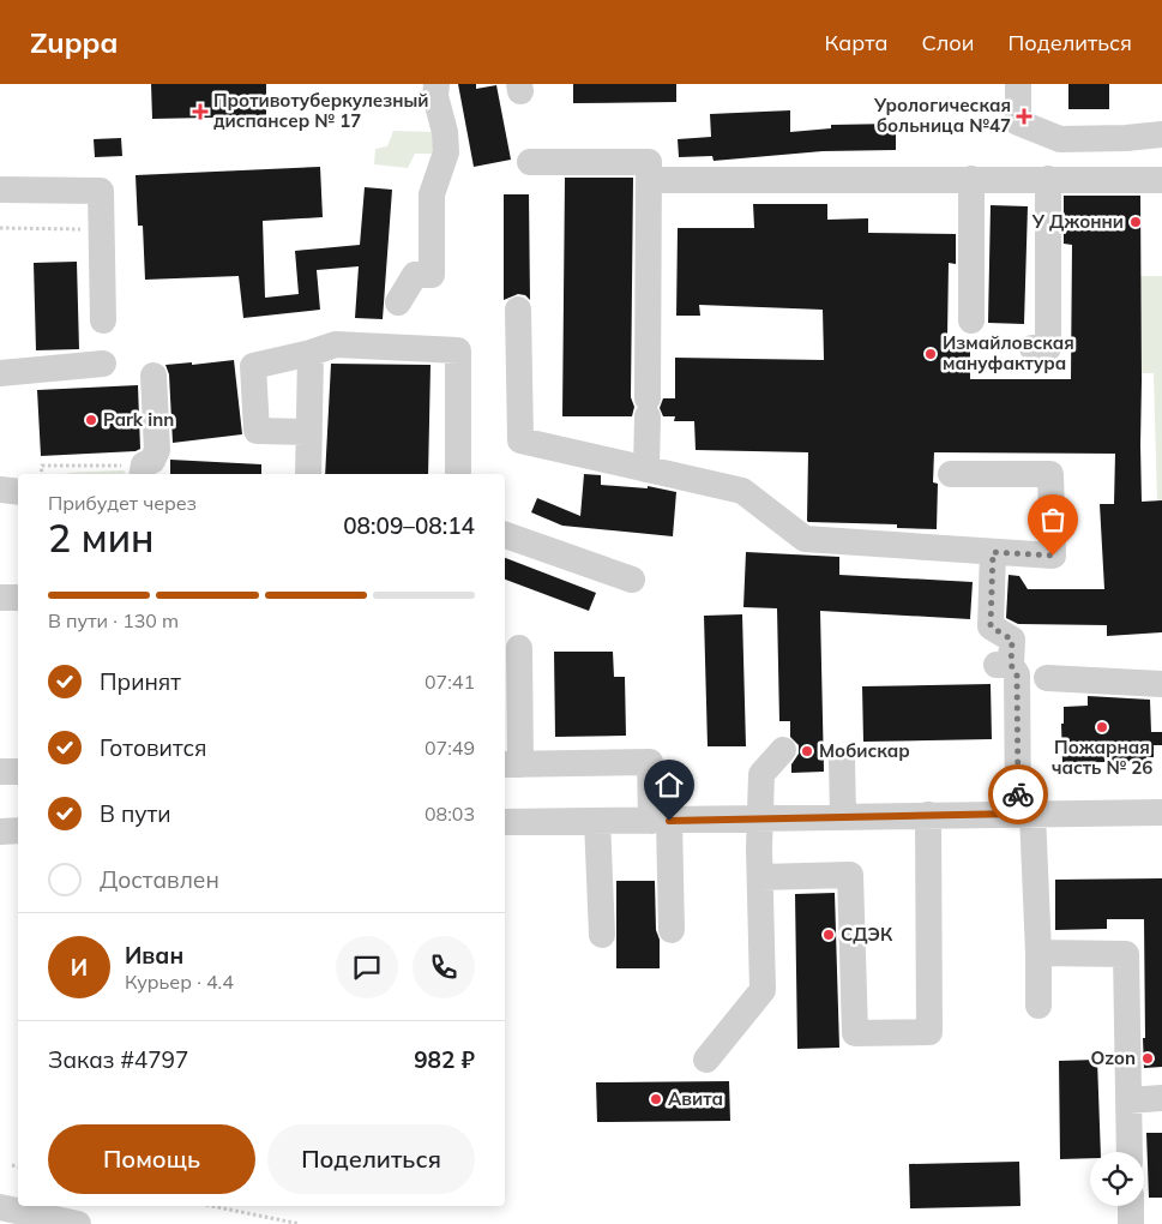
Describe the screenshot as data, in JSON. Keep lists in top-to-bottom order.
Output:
{
  "places": {
    "health": ["Противотуберкулезный диспансер № 17", "Урологическая больница №47"],
    "other": [
      "У Джонни",
      "Измайловская мануфактура",
      "Park inn",
      "Пожарная часть № 26",
      "Мобискар",
      "СДЭК",
      "Ozon",
      "Авита"
    ]
  },
  "page": {
    "header": "Zuppa",
    "nav": ["Карта", "Слои", "Поделиться"],
    "heading": ["2 мин", "Прибудет через", "08:09–08:14"],
    "panel": [
      "Иван",
      "Курьер · 4.4",
      "Заказ #4797",
      "982 ₽"
    ],
    "bar": "В пути · 130 m",
    "list": [
      ["Принят", "07:41"],
      ["Готовится", "07:49"],
      ["В пути", "08:03"],
      "Доставлен"
    ],
    "round": "И",
    "buttons": ["Помощь", "Поделиться"]
  }
}
